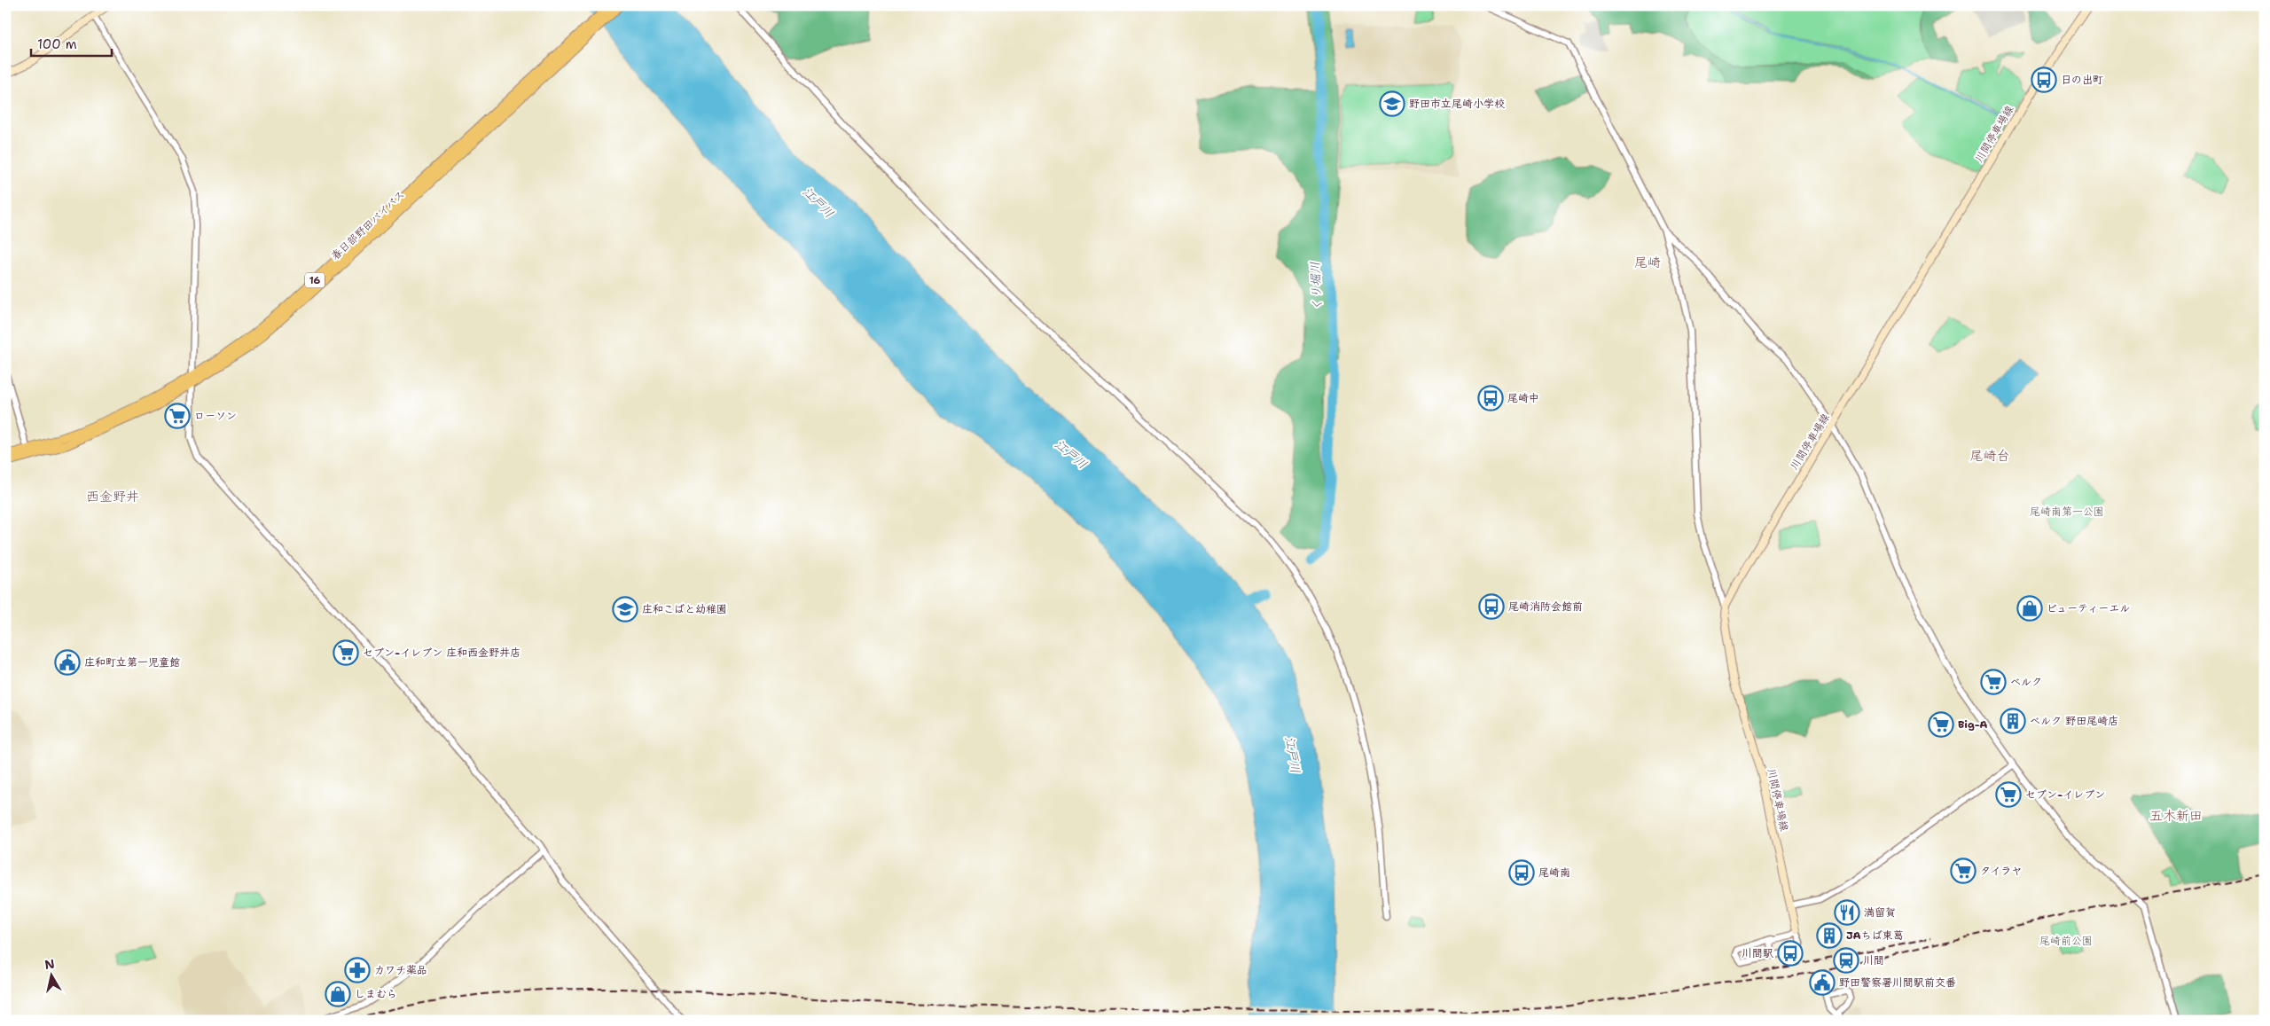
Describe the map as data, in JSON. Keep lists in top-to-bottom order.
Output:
{
  "streets": {
    "highway": ["春日部野田バイパス", "16"],
    "main road": ["川間停車場線"]
  },
  "districts": [
    "尾崎",
    "尾崎台",
    "西金野井",
    "五木新田"
  ],
  "water": ["江戸川", "くり堀川"],
  "parks": ["尾崎南第一公園", "尾崎前公園"],
  "places": {
    "bus stop": [
      "日の出町",
      "尾崎中",
      "尾崎消防会館前",
      "尾崎南",
      "川間駅"
    ],
    "school or university": ["野田市立尾崎小学校", "庄和こばと幼稚園"],
    "supermarket": [
      "ローソン",
      "セブン-イレブン 庄和西金野井店",
      "ベルク",
      "Big-A",
      "セブン-イレブン",
      "タイラヤ"
    ],
    "shop": ["ビューティーエル", "しまむら"],
    "public building": ["庄和町立第一児童館", "野田警察署川間駅前交番"],
    "building": ["ベルク 野田尾崎店", "JAちば東葛"],
    "restaurant": ["満留賀"],
    "station": ["川間"],
    "pharmacy": ["カワチ薬品"]
  },
  "scale_bar": "100 m",
  "north": "top"
}
